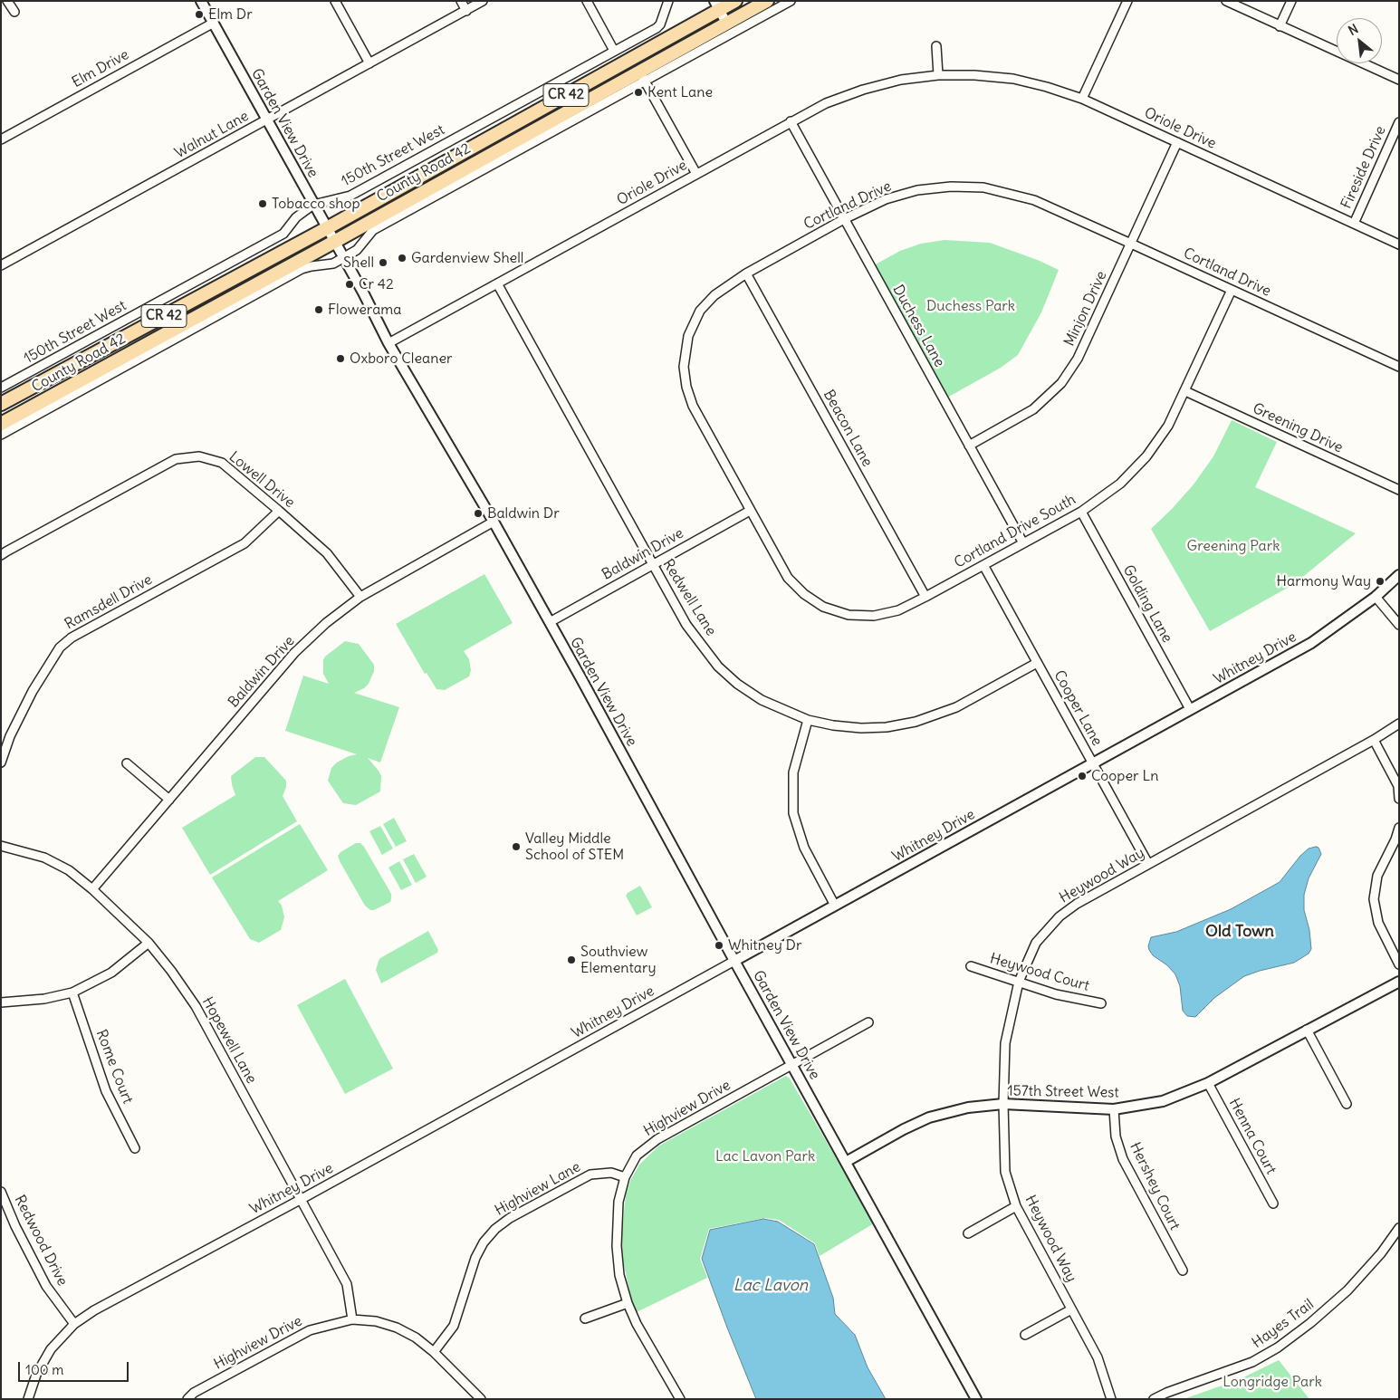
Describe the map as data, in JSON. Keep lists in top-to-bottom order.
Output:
{
  "streets": {
    "highway": ["CR 42", "County Road 42"],
    "street": [
      "Elm Drive",
      "Garden View Drive",
      "Oriole Drive",
      "Walnut Lane",
      "150th Street West",
      "Fireside Drive",
      "Cortland Drive",
      "Minjon Drive",
      "Duchess Lane",
      "Beacon Lane",
      "Greening Drive",
      "Lowell Drive",
      "Cortland Drive South",
      "Baldwin Drive",
      "Redwell Lane",
      "Ramsdell Drive",
      "Golding Lane",
      "Whitney Drive",
      "Cooper Lane",
      "Heywood Way",
      "Heywood Court",
      "Hopewell Lane",
      "Rome Court",
      "157th Street West",
      "Highview Drive",
      "Henna Court",
      "Hershey Court",
      "Highview Lane",
      "Redwood Drive",
      "Hayes Trail"
    ]
  },
  "crossings": [
    ["Elm Drive", "Garden View Drive"],
    ["Garden View Drive", "Oriole Drive"],
    ["Garden View Drive", "Walnut Lane"],
    ["Garden View Drive", "150th Street West"],
    ["Garden View Drive", "County Road 42"],
    ["Garden View Drive", "Baldwin Drive"],
    ["Garden View Drive", "Whitney Drive"],
    ["Garden View Drive", "157th Street West"],
    ["Garden View Drive", "Highview Drive"],
    ["Oriole Drive", "Fireside Drive"],
    ["Oriole Drive", "Minjon Drive"],
    ["Oriole Drive", "Duchess Lane"],
    ["Oriole Drive", "Redwell Lane"],
    ["Cortland Drive", "Minjon Drive"],
    ["Cortland Drive", "Duchess Lane"],
    ["Cortland Drive", "Beacon Lane"],
    ["Cortland Drive", "Cortland Drive South"],
    ["Cortland Drive", "Baldwin Drive"],
    ["Minjon Drive", "Duchess Lane"],
    ["Duchess Lane", "Cortland Drive South"],
    ["Beacon Lane", "Cortland Drive South"],
    ["Greening Drive", "Cortland Drive South"],
    ["Lowell Drive", "Baldwin Drive"],
    ["Lowell Drive", "Ramsdell Drive"],
    ["Cortland Drive South", "Baldwin Drive"],
    ["Cortland Drive South", "Golding Lane"],
    ["Cortland Drive South", "Cooper Lane"],
    ["Baldwin Drive", "Redwell Lane"],
    ["Baldwin Drive", "Hopewell Lane"],
    ["Redwell Lane", "Cooper Lane"],
    ["Golding Lane", "Whitney Drive"],
    ["Whitney Drive", "Cooper Lane"],
    ["Whitney Drive", "Hopewell Lane"],
    ["Whitney Drive", "Redwood Drive"],
    ["Cooper Lane", "Heywood Way"],
    ["Heywood Way", "Heywood Court"],
    ["Heywood Way", "157th Street West"],
    ["Hopewell Lane", "Highview Drive"],
    ["157th Street West", "Henna Court"],
    ["157th Street West", "Hershey Court"],
    ["Highview Drive", "Highview Lane"]
  ],
  "districts": ["Old Town"],
  "water": ["Lac Lavon"],
  "parks": [
    "Duchess Park",
    "Greening Park",
    "Lac Lavon Park",
    "Longridge Park"
  ],
  "places": [
    "Elm Dr",
    "Kent Lane",
    "Tobacco shop",
    "Gardenview Shell",
    "Shell",
    "Cr 42",
    "Flowerama",
    "Oxboro Cleaner",
    "Baldwin Dr",
    "Harmony Way",
    "Cooper Ln",
    "Valley Middle School of STEM",
    "Whitney Dr",
    "Southview Elementary"
  ],
  "scale_bar": "100 m",
  "north": "top left"
}
